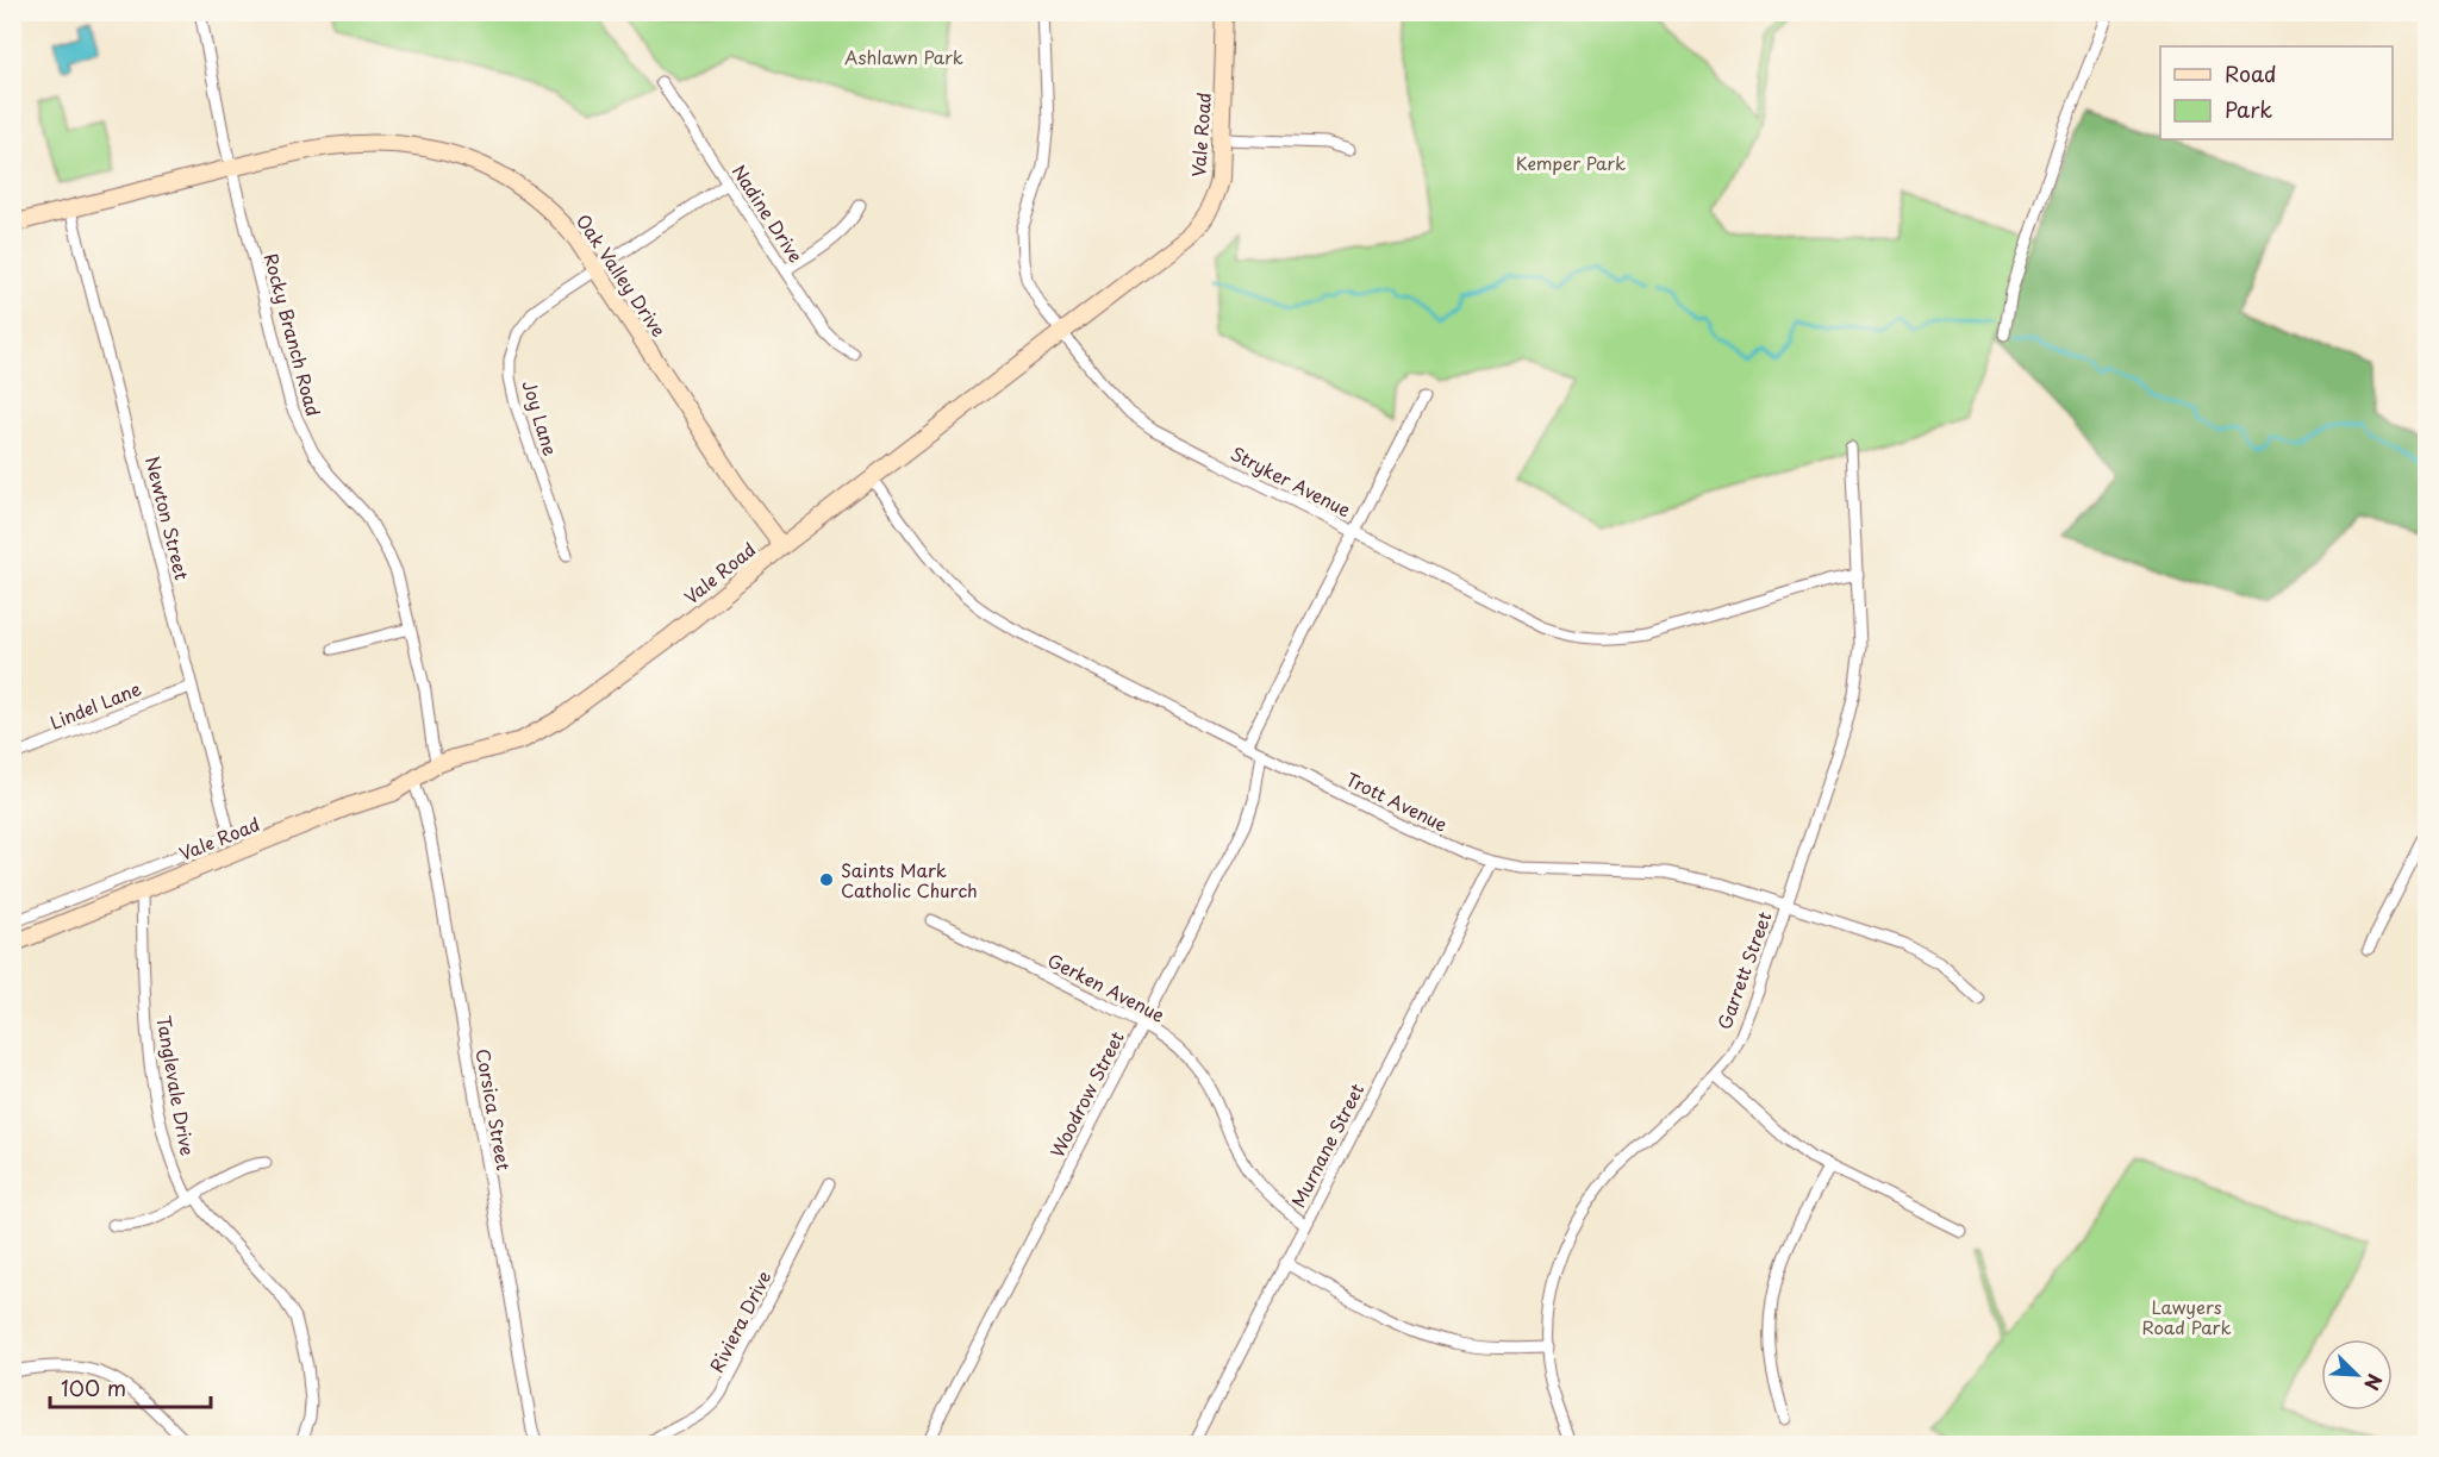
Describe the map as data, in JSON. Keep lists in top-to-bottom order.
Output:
{
  "streets": {
    "main road": ["Vale Road", "Oak Valley Drive"],
    "street": [
      "Nadine Drive",
      "Rocky Branch Road",
      "Joy Lane",
      "Stryker Avenue",
      "Newton Street",
      "Lindel Lane",
      "Trott Avenue",
      "Garrett Street",
      "Gerken Avenue",
      "Tanglevale Drive",
      "Woodrow Street",
      "Corsica Street",
      "Murnane Street",
      "Riviera Drive"
    ]
  },
  "crossings": [
    ["Vale Road", "Oak Valley Drive"],
    ["Vale Road", "Rocky Branch Road"],
    ["Vale Road", "Stryker Avenue"],
    ["Vale Road", "Newton Street"],
    ["Vale Road", "Trott Avenue"],
    ["Vale Road", "Tanglevale Drive"],
    ["Vale Road", "Corsica Street"],
    ["Nadine Drive", "Joy Lane"],
    ["Oak Valley Drive", "Rocky Branch Road"],
    ["Oak Valley Drive", "Joy Lane"],
    ["Oak Valley Drive", "Newton Street"],
    ["Stryker Avenue", "Garrett Street"],
    ["Newton Street", "Lindel Lane"],
    ["Trott Avenue", "Garrett Street"],
    ["Trott Avenue", "Woodrow Street"],
    ["Trott Avenue", "Murnane Street"],
    ["Gerken Avenue", "Woodrow Street"],
    ["Gerken Avenue", "Murnane Street"]
  ],
  "parks": ["Ashlawn Park", "Kemper Park", "Lawyers Road Park"],
  "places": ["Saints Mark Catholic Church"],
  "legend": ["Road", "Park"],
  "scale_bar": "100 m",
  "north": "bottom right"
}
